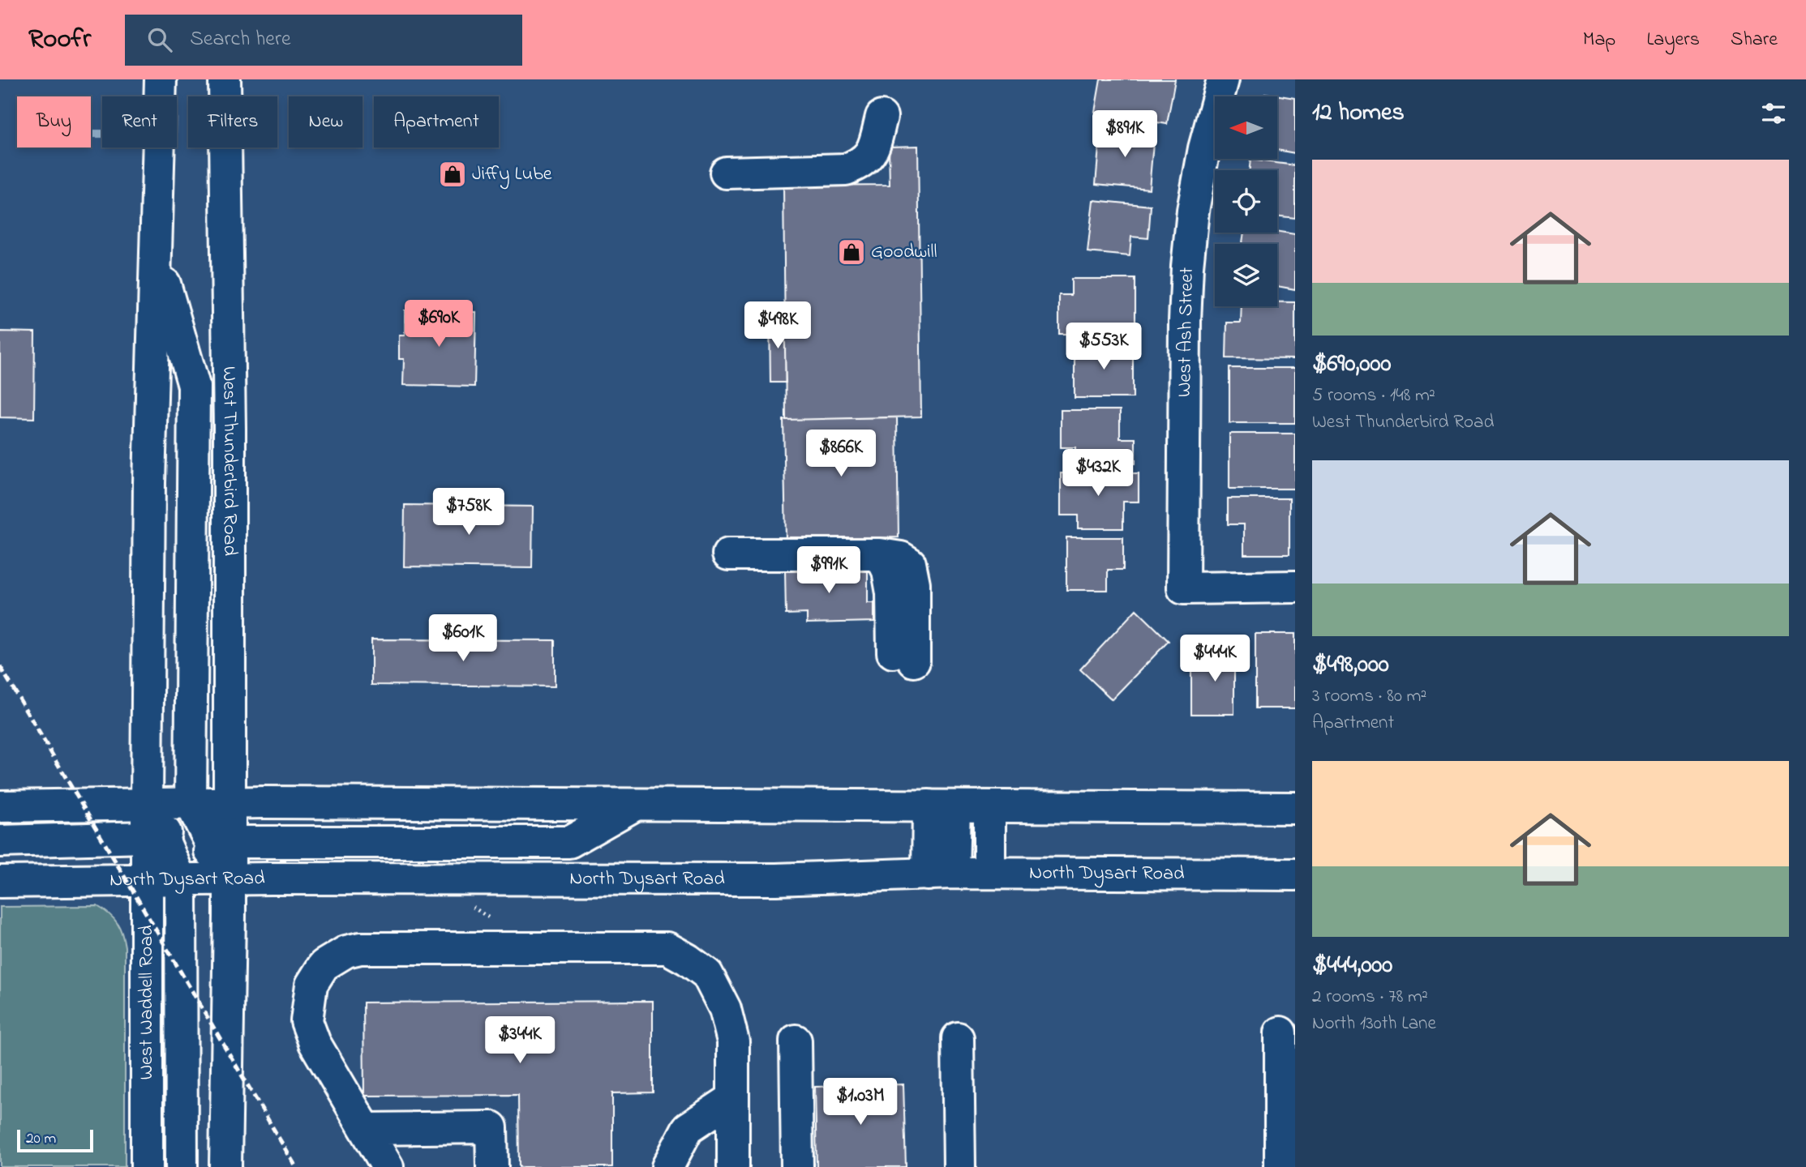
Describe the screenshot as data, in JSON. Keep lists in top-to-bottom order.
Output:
{
  "streets": {
    "main road": [
      "West Ash Street",
      "West Thunderbird Road",
      "North Dysart Road",
      "West Waddell Road"
    ]
  },
  "crossings": [
    ["North Dysart Road", "West Waddell Road"]
  ],
  "places": {
    "shop": ["Jiffy Lube", "Goodwill"]
  },
  "scale_bar": "20 m",
  "north": "left",
  "page": {
    "header": "Roofr",
    "search": "Search here",
    "nav": ["Map", "Layers", "Share"],
    "heading": "12 homes",
    "chip": [
      "Buy",
      "Rent",
      "Filters",
      "New",
      "Apartment"
    ],
    "price": [
      "$891K",
      "$690K",
      "$498K",
      "$553K",
      "$866K",
      "$432K",
      "$758K",
      "$991K",
      "$601K",
      "$444K",
      "$344K",
      "$1.03M"
    ],
    "list": [
      {
        "name": "$690,000",
        "note": "5 rooms · 148 m² · West Thunderbird Road"
      },
      {
        "name": "$498,000",
        "note": "3 rooms · 80 m² · Apartment"
      },
      {
        "name": "$444,000",
        "note": "2 rooms · 78 m² · North 130th Lane"
      }
    ],
    "scale": "20 m"
  }
}
